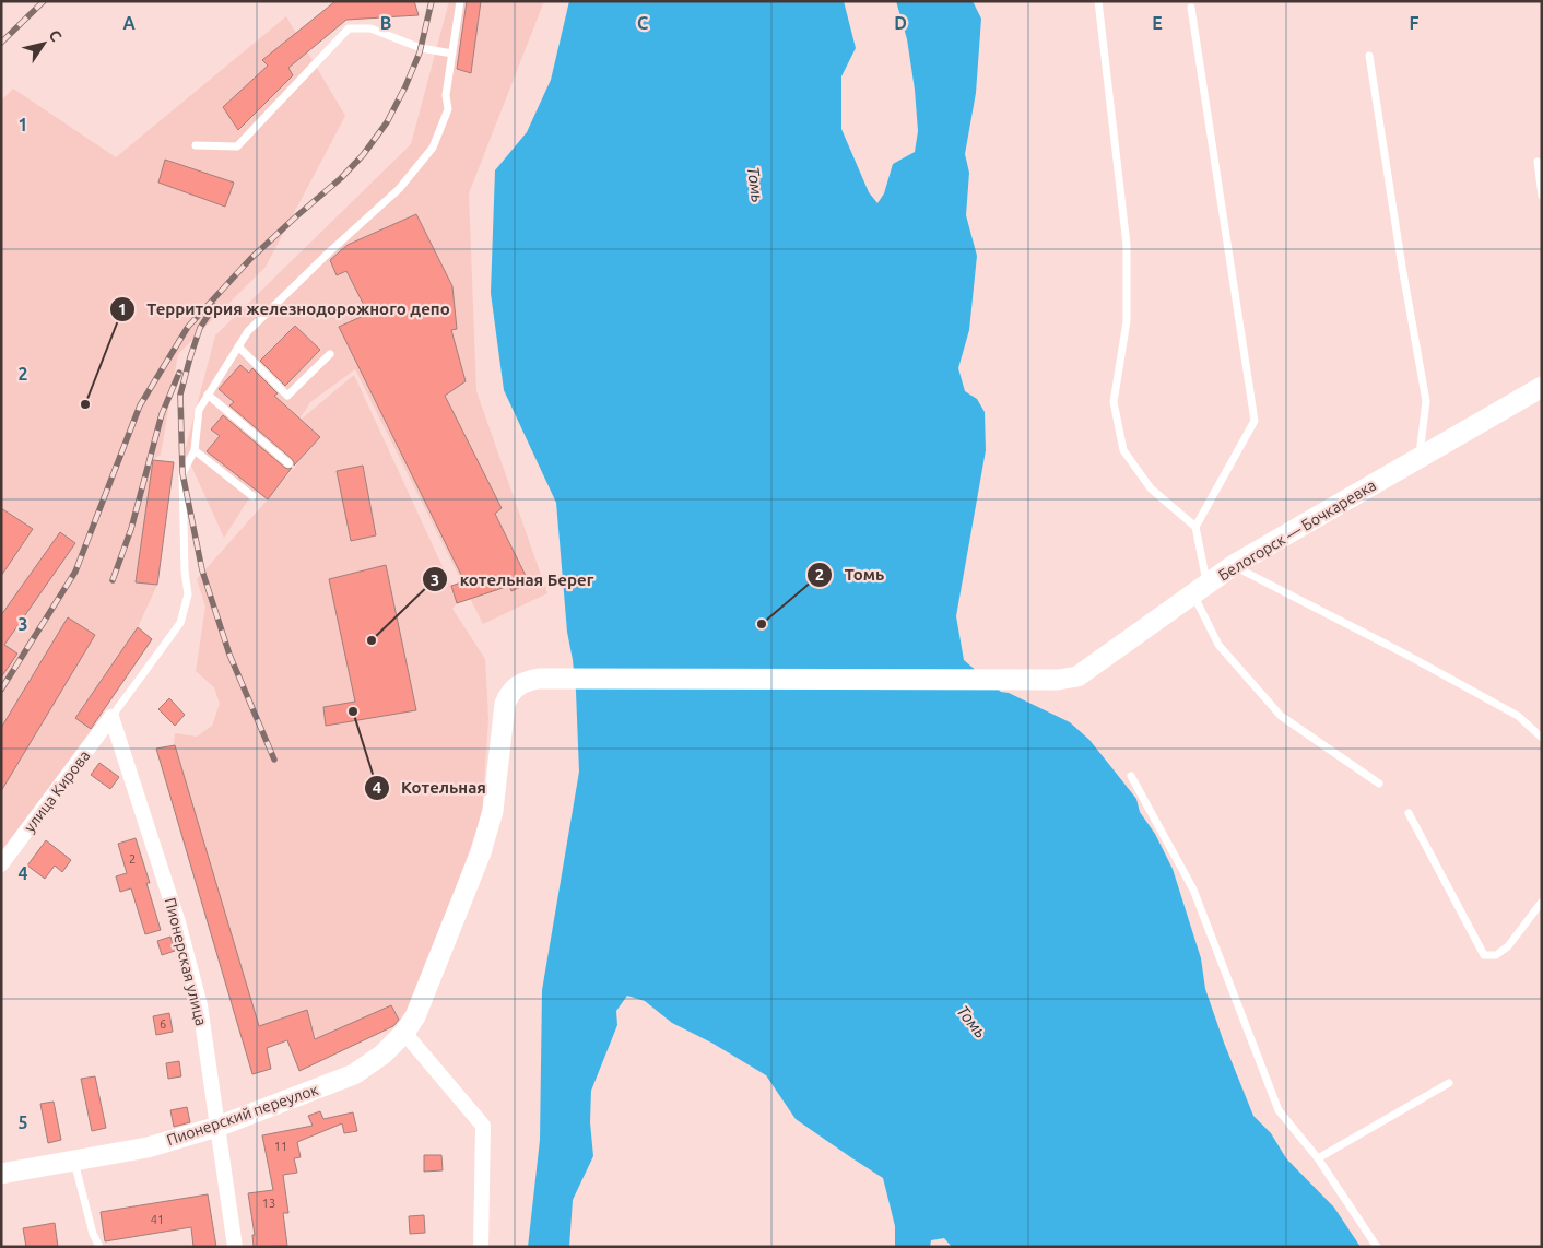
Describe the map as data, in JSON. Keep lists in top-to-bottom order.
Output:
{
  "streets": {
    "main road": ["Белогорск — Бочкаревка", "Пионерский переулок"],
    "street": ["улица Кирова", "Пионерская улица"]
  },
  "crossings": [
    ["Белогорск — Бочкаревка", "Пионерский переулок"],
    ["улица Кирова", "Пионерская улица"],
    ["Пионерская улица", "Пионерский переулок"]
  ],
  "water": ["Томь"],
  "places": [
    "Территория железнодорожного депо",
    "Томь",
    "котельная Берег",
    "Котельная"
  ],
  "house_numbers": [
    "2",
    "6",
    "11",
    "13",
    "41"
  ],
  "north": "top right",
  "grid": {
    "columns": [
      "A",
      "B",
      "C",
      "D",
      "E",
      "F"
    ],
    "rows": [
      "1",
      "2",
      "3",
      "4",
      "5"
    ]
  }
}
